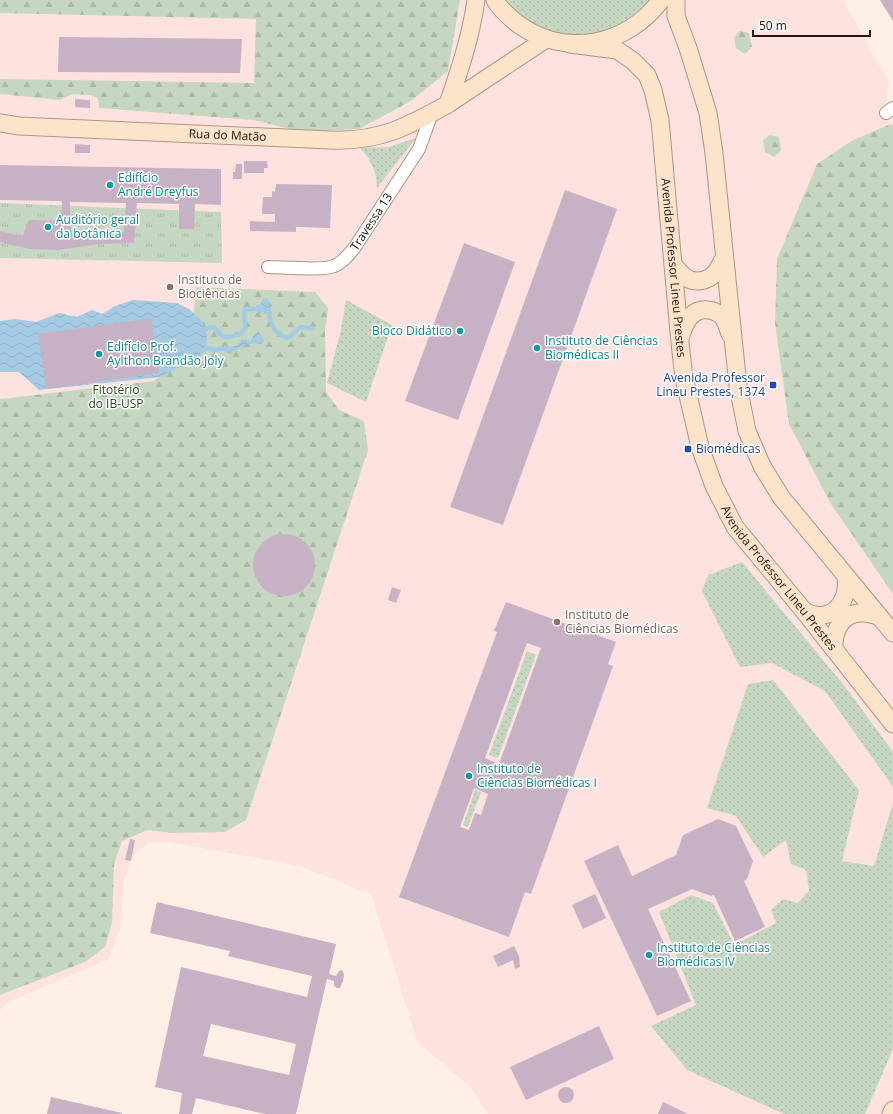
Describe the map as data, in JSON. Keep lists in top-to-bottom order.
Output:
{
  "streets": {
    "main road": ["Rua do Matão", "Avenida Professor Lineu Prestes"],
    "street": ["Travessa 13"]
  },
  "crossings": [
    ["Rua do Matão", "Travessa 13"]
  ],
  "parks": ["Fitotério do IB-USP"],
  "places": {
    "other": [
      "Edifício André Dreyfus",
      "Auditório geral da botânica",
      "Instituto de Biociências",
      "Bloco Didático",
      "Instituto de Ciências Biomédicas II",
      "Edifício Prof. Aylthon Brandão Joly",
      "Instituto de Ciências Biomédicas",
      "Instituto de Ciências Biomédicas I",
      "Instituto de Ciências Biomédicas IV"
    ],
    "transit": ["Avenida Professor Lineu Prestes, 1374", "Biomédicas"]
  },
  "scale_bar": "50 m"
}
